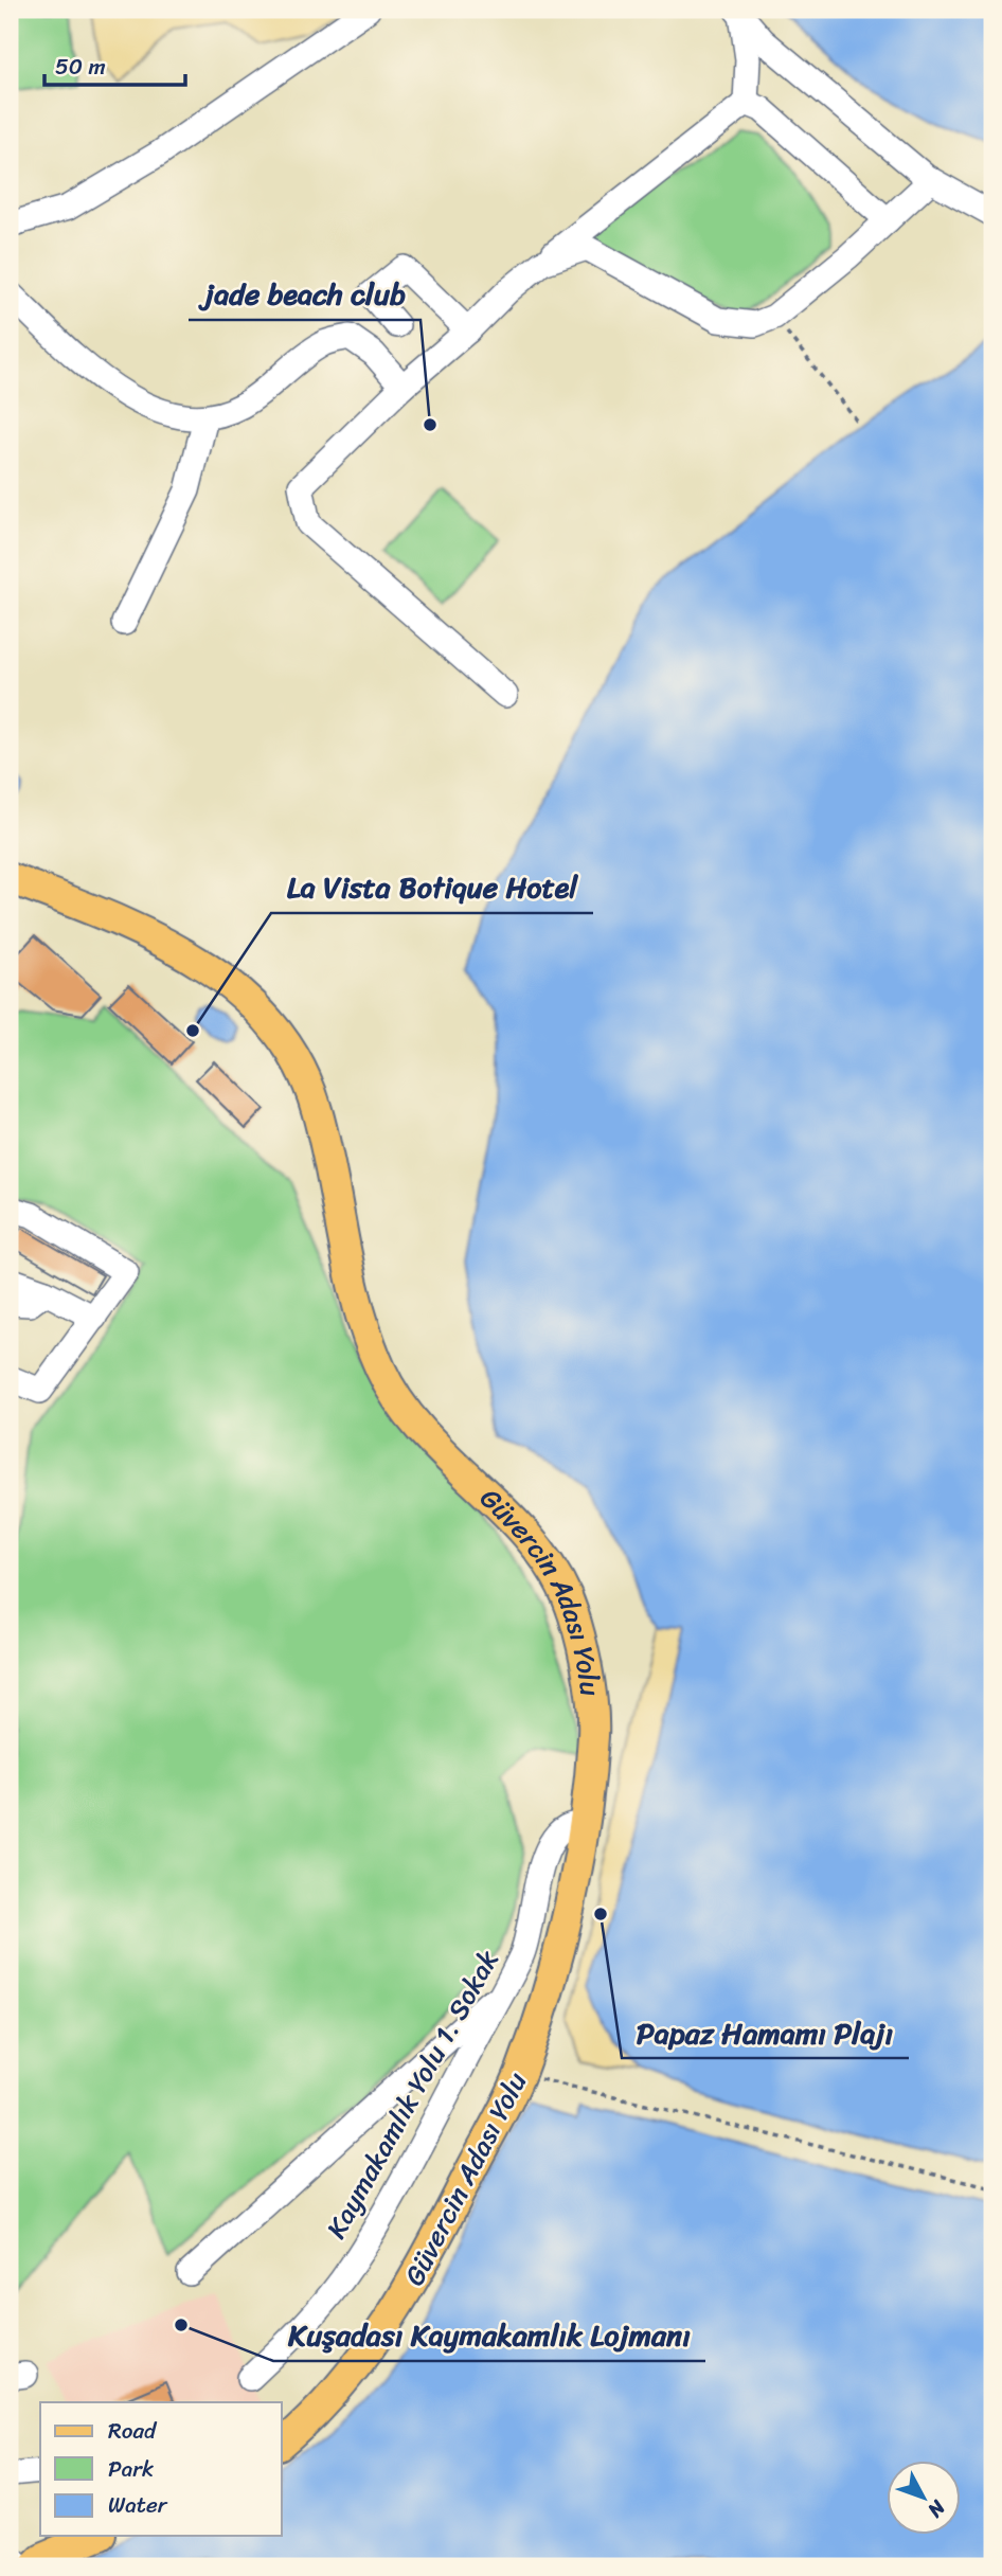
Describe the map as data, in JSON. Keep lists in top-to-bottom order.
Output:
{
  "streets": {
    "main road": ["Güvercin Adası Yolu"],
    "street": ["Kaymakamlık Yolu 1. Sokak"]
  },
  "crossings": [
    ["Güvercin Adası Yolu", "Kaymakamlık Yolu 1. Sokak"]
  ],
  "places": [
    "jade beach club",
    "La Vista Botique Hotel",
    "Papaz Hamamı Plajı",
    "Kuşadası Kaymakamlık Lojmanı"
  ],
  "legend": ["Road", "Park", "Water"],
  "scale_bar": "50 m",
  "north": "bottom right"
}
